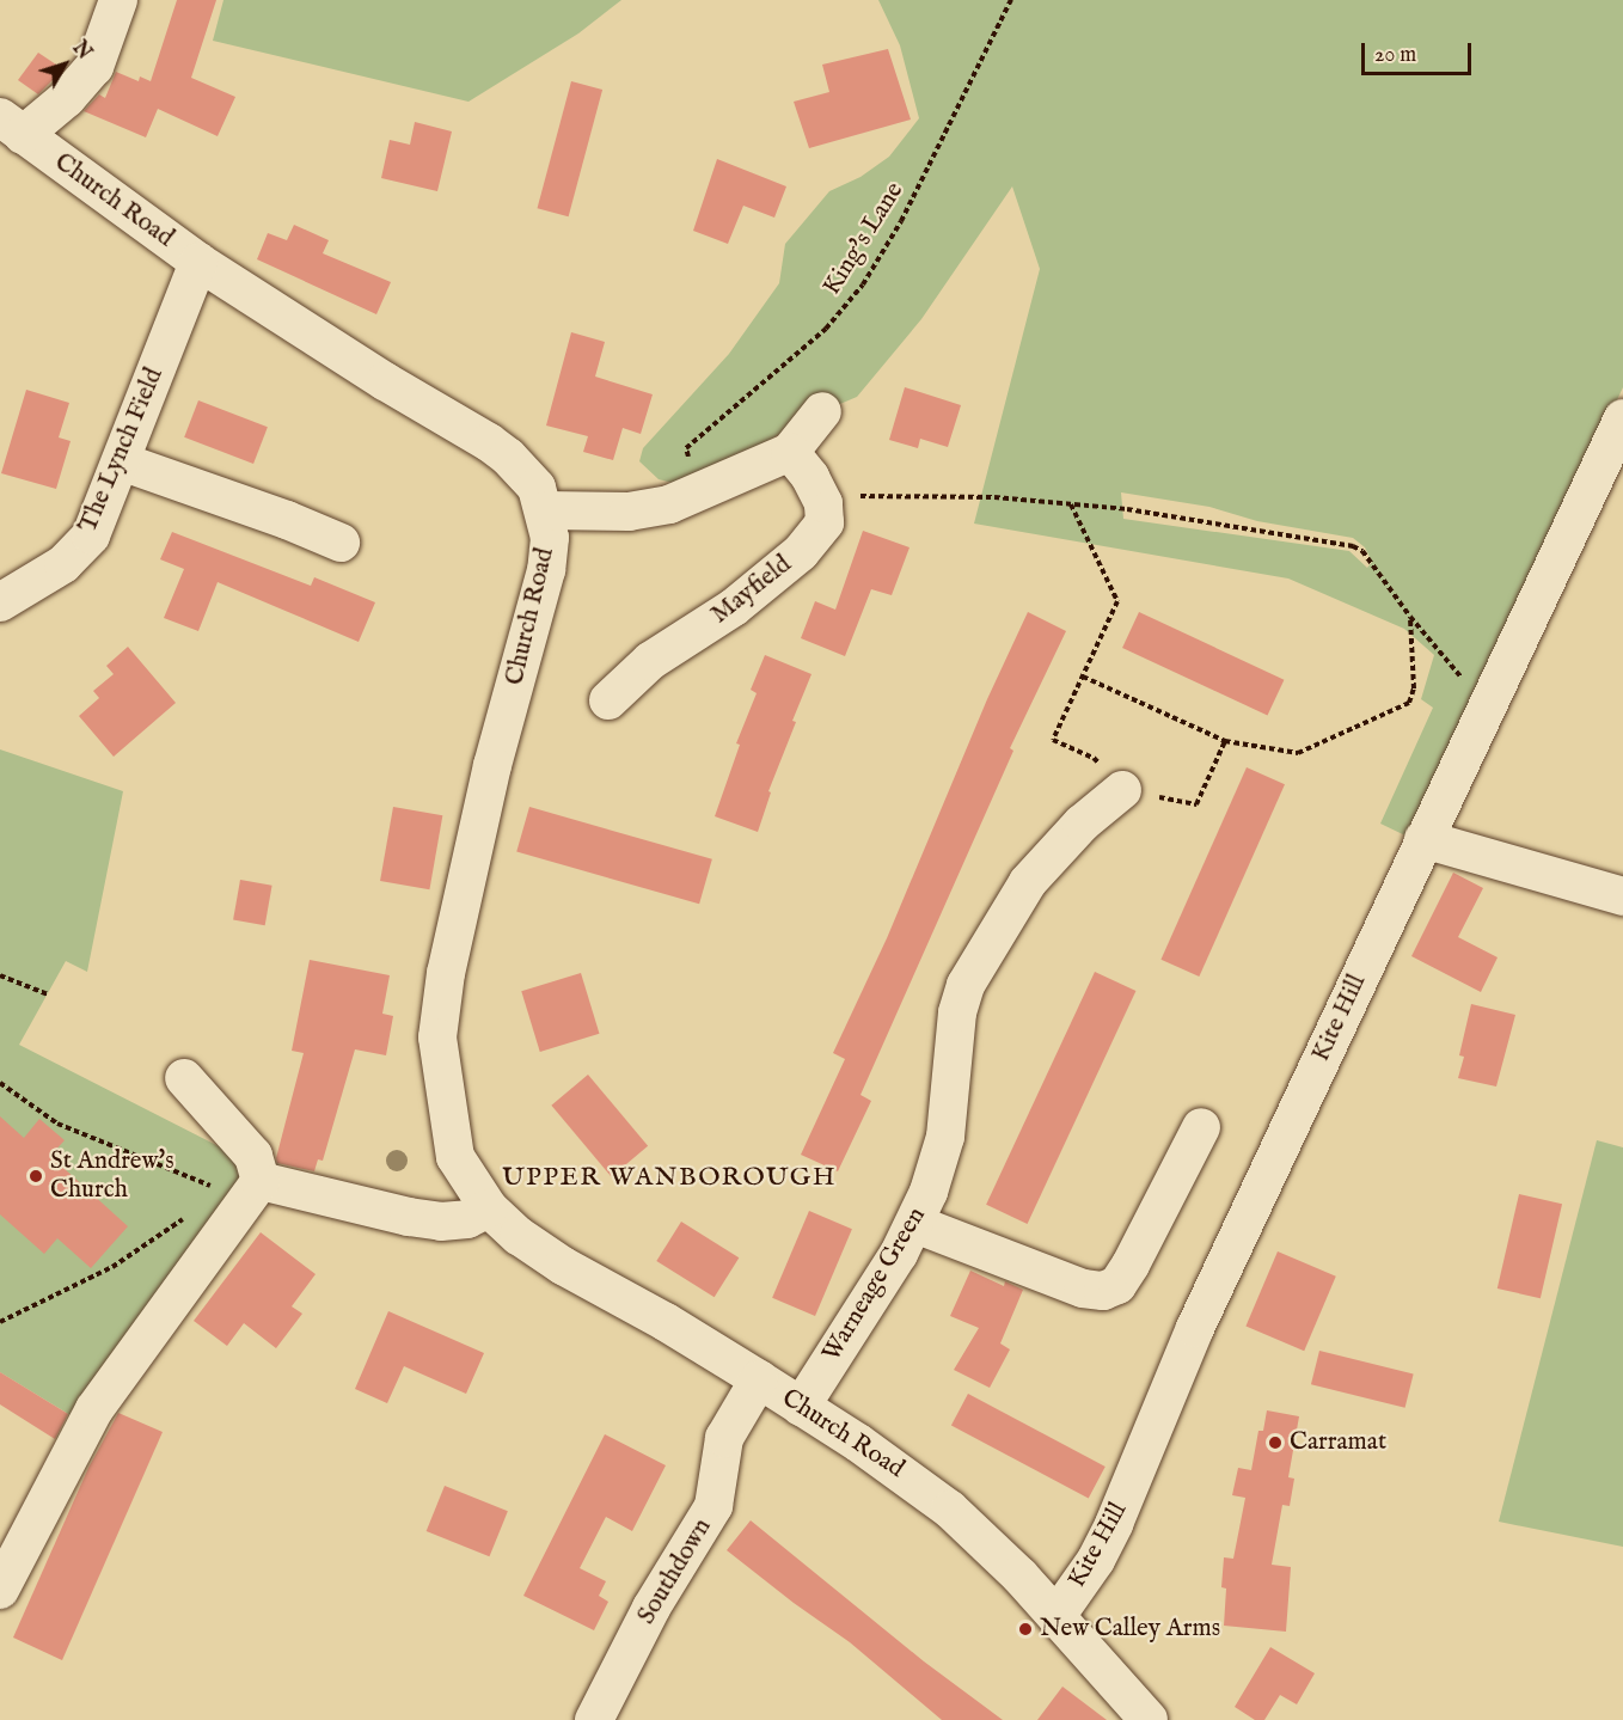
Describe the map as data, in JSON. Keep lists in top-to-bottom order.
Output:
{
  "streets": {
    "street": [
      "Church Road",
      "The Lynch Field",
      "Mayfield",
      "Kite Hill",
      "Warneage Green",
      "Southdown"
    ],
    "path": ["King's Lane"]
  },
  "crossings": [
    ["Church Road", "The Lynch Field"],
    ["Church Road", "Kite Hill"],
    ["Church Road", "Warneage Green"],
    ["Church Road", "Southdown"]
  ],
  "districts": ["UPPER WANBOROUGH"],
  "places": ["St Andrew's Church", "Carramat", "New Calley Arms"],
  "scale_bar": "20 m",
  "north": "top right"
}
